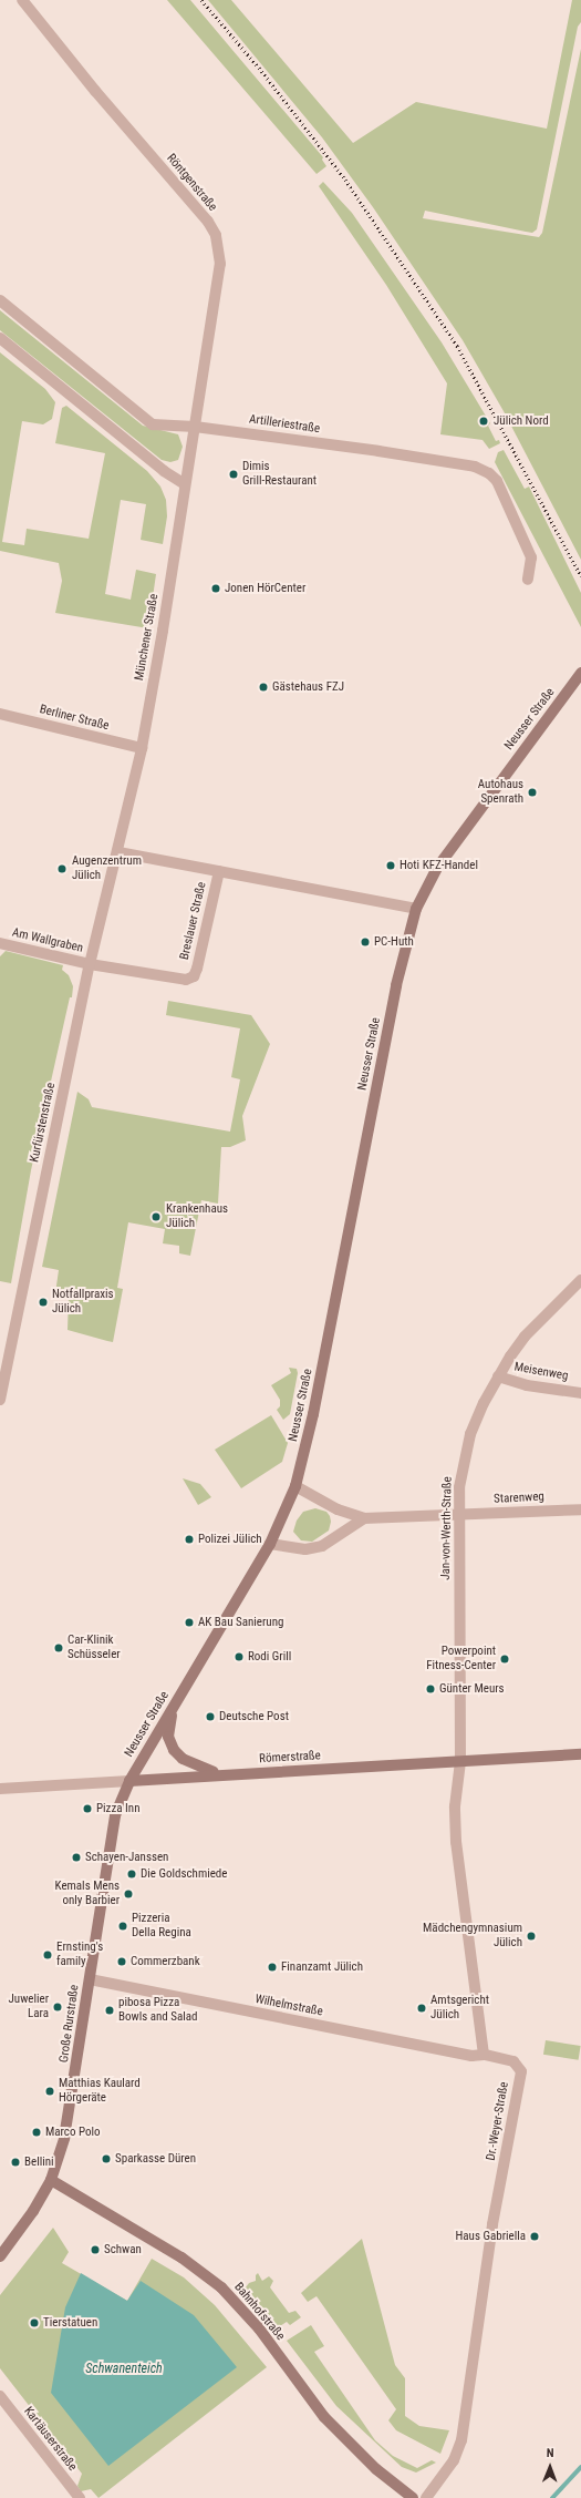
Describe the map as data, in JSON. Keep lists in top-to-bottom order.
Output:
{
  "streets": {
    "main road": [
      "Neusser Straße",
      "Römerstraße",
      "Große Rurstraße",
      "Bahnhofstraße"
    ],
    "street": [
      "Röntgenstraße",
      "Artilleriestraße",
      "Münchener Straße",
      "Berliner Straße",
      "Breslauer Straße",
      "Am Wallgraben",
      "Kurfürstenstraße",
      "Meisenweg",
      "Starenweg",
      "Jan-von-Werth-Straße",
      "Wilhelmstraße",
      "Dr.-Weyer-Straße",
      "Kartäuserstraße"
    ]
  },
  "crossings": [
    ["Röntgenstraße", "Artilleriestraße"],
    ["Röntgenstraße", "Münchener Straße"],
    ["Artilleriestraße", "Münchener Straße"],
    ["Münchener Straße", "Berliner Straße"],
    ["Münchener Straße", "Breslauer Straße"],
    ["Münchener Straße", "Kurfürstenstraße"],
    ["Neusser Straße", "Breslauer Straße"],
    ["Neusser Straße", "Römerstraße"],
    ["Neusser Straße", "Große Rurstraße"],
    ["Breslauer Straße", "Am Wallgraben"],
    ["Breslauer Straße", "Kurfürstenstraße"],
    ["Am Wallgraben", "Kurfürstenstraße"],
    ["Meisenweg", "Jan-von-Werth-Straße"],
    ["Starenweg", "Jan-von-Werth-Straße"],
    ["Jan-von-Werth-Straße", "Römerstraße"],
    ["Römerstraße", "Große Rurstraße"],
    ["Wilhelmstraße", "Große Rurstraße"],
    ["Wilhelmstraße", "Dr.-Weyer-Straße"],
    ["Große Rurstraße", "Bahnhofstraße"]
  ],
  "water": ["Schwanenteich"],
  "places": [
    "Jülich Nord",
    "Dimis Grill-Restaurant",
    "Jonen HörCenter",
    "Gästehaus FZJ",
    "Autohaus Spenrath",
    "Hoti KFZ-Handel",
    "Augenzentrum Jülich",
    "PC-Huth",
    "Krankenhaus Jülich",
    "Notfallpraxis Jülich",
    "Polizei Jülich",
    "AK Bau Sanierung",
    "Car-Klinik Schüsseler",
    "Rodi Grill",
    "Powerpoint Fitness-Center",
    "Günter Meurs",
    "Deutsche Post",
    "Pizza Inn",
    "Schayen-Janssen",
    "Die Goldschmiede",
    "Kemals Mens only Barbier",
    "Pizzeria Della Regina",
    "Mädchengymnasium Jülich",
    "Ernsting's family",
    "Commerzbank",
    "Finanzamt Jülich",
    "Juwelier Lara",
    "Amtsgericht Jülich",
    "pibosa Pizza Bowls and Salad",
    "Matthias Kaulard Hörgeräte",
    "Marco Polo",
    "Sparkasse Düren",
    "Bellini",
    "Haus Gabriella",
    "Schwan",
    "Tierstatuen"
  ],
  "north": "top"
}
